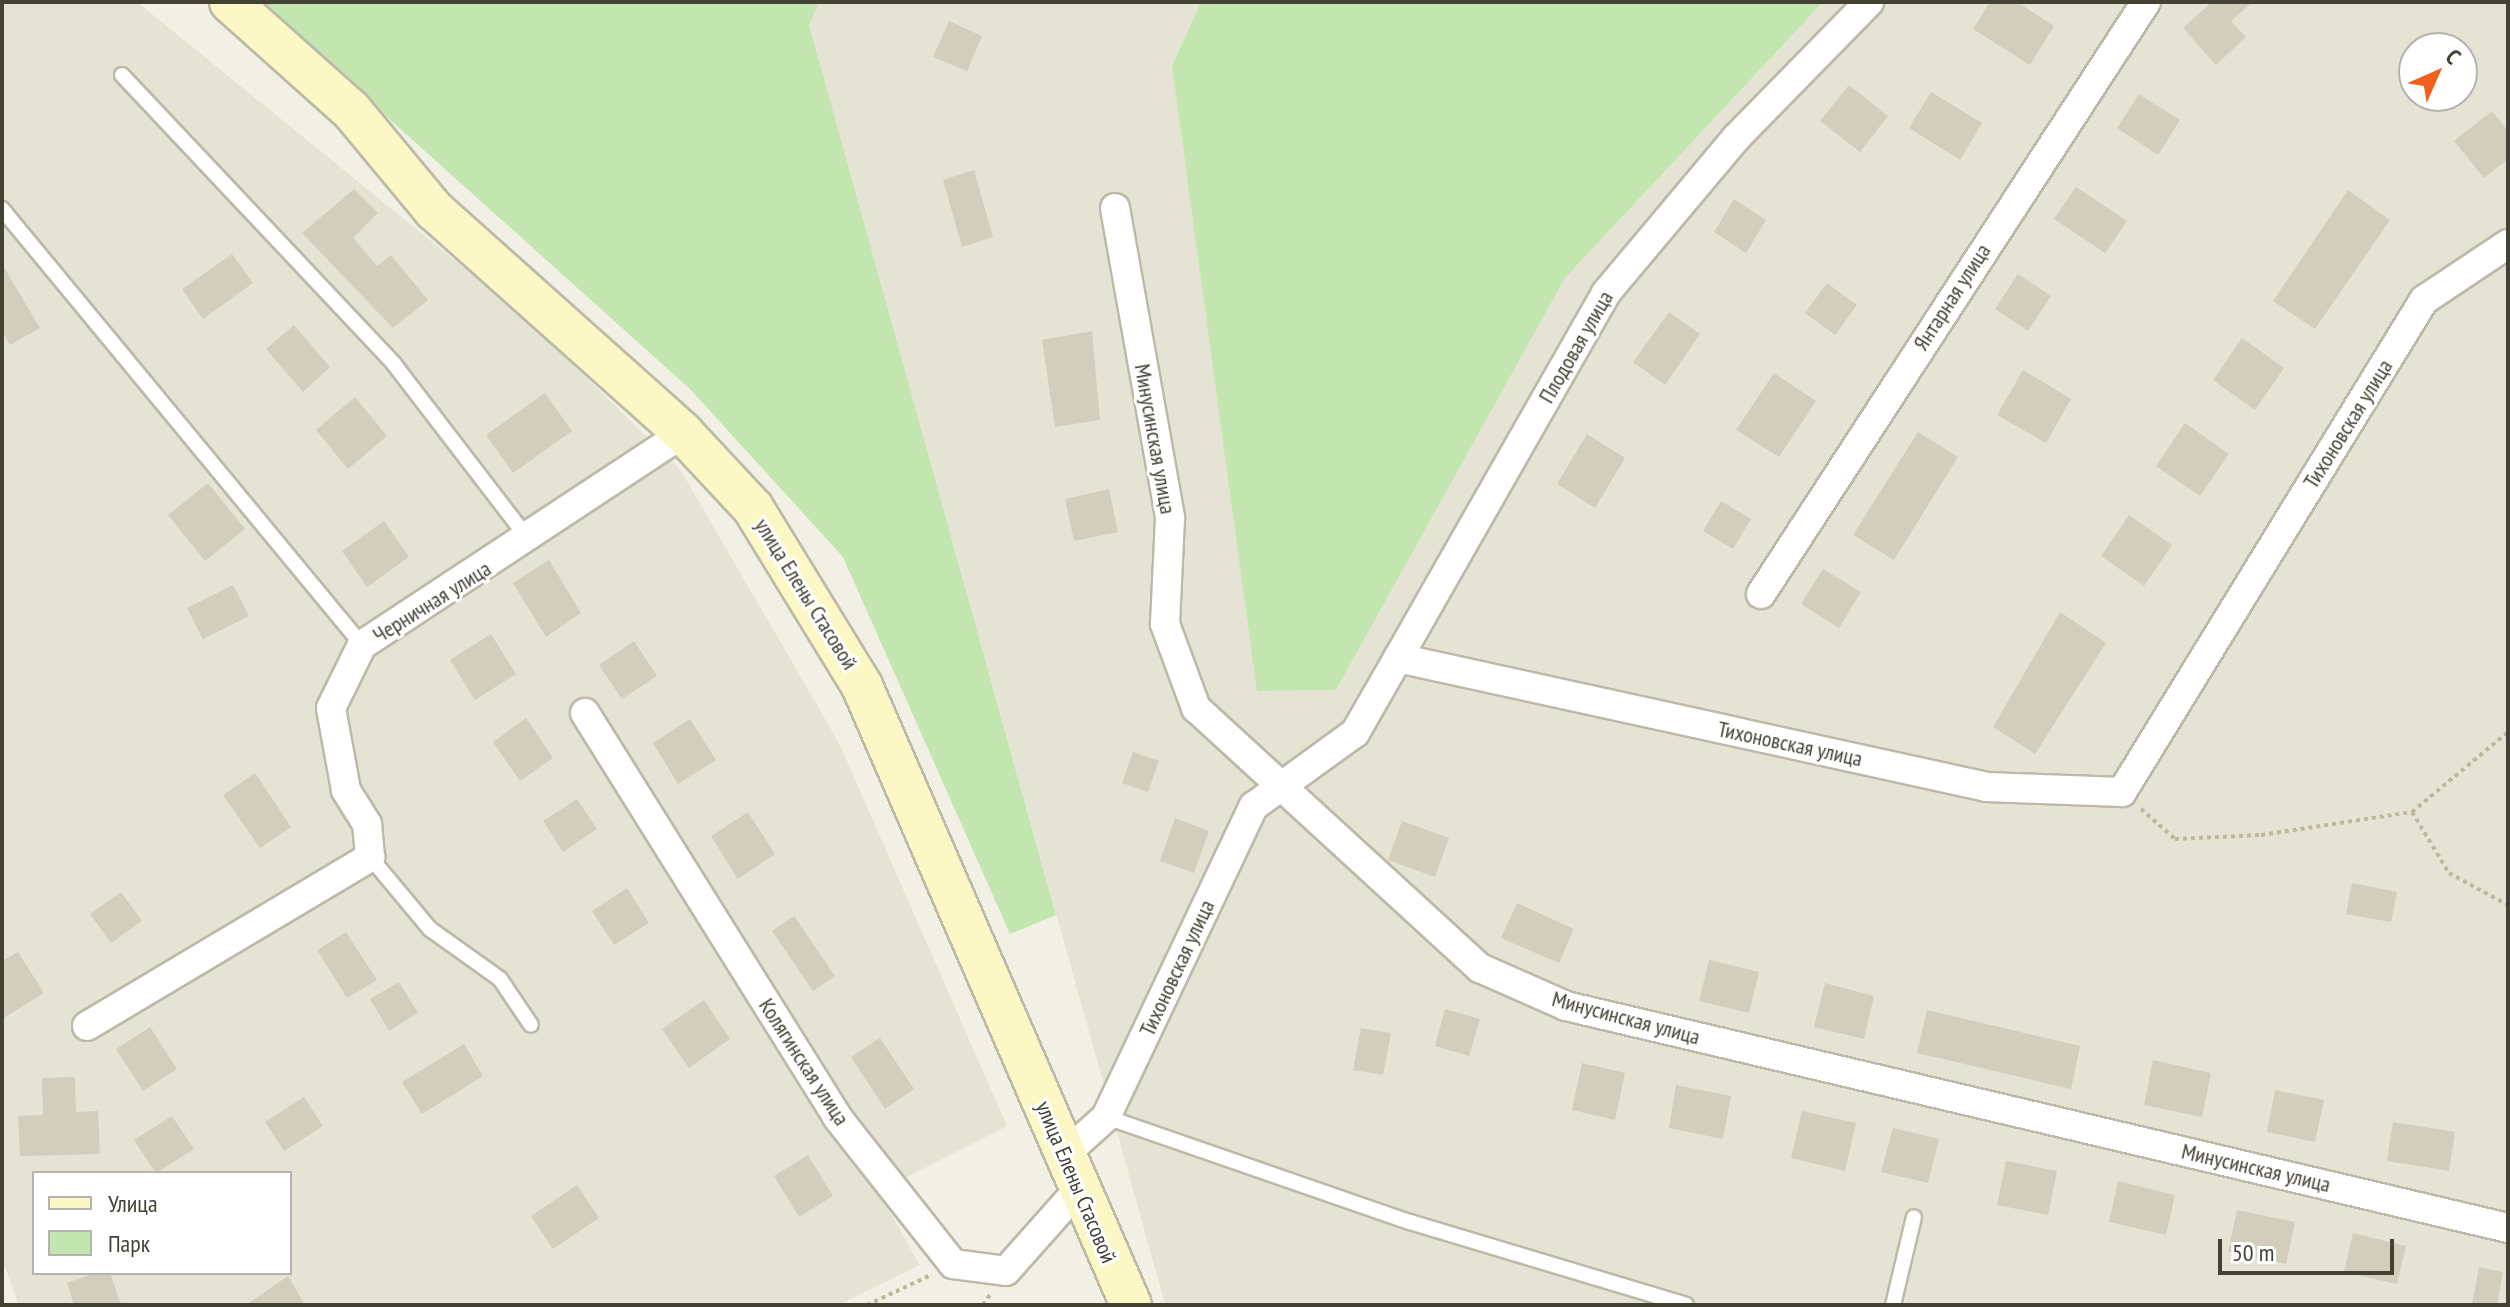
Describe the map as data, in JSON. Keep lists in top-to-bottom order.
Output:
{
  "streets": {
    "main road": ["улица Елены Стасовой"],
    "street": [
      "Янтарная улица",
      "Плодовая улица",
      "Тихоновская улица",
      "Минусинская улица",
      "Черничная улица",
      "Колягинская улица"
    ]
  },
  "crossings": [
    ["Плодовая улица", "Тихоновская улица"],
    ["Тихоновская улица", "Минусинская улица"],
    ["Тихоновская улица", "улица Елены Стасовой"],
    ["улица Елены Стасовой", "Черничная улица"]
  ],
  "legend": ["Улица", "Парк"],
  "scale_bar": "50 m",
  "north": "top right"
}
